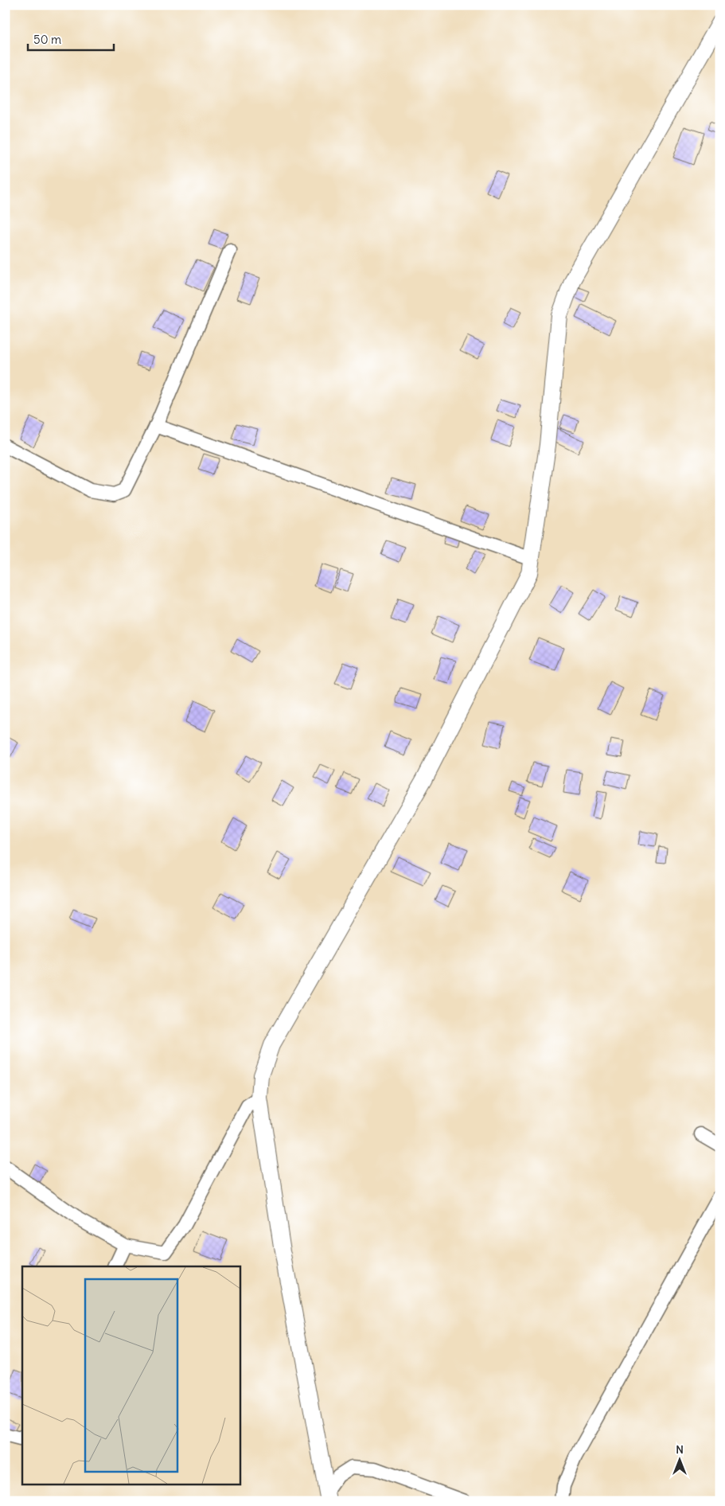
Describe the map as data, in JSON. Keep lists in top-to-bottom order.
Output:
{
  "scale_bar": "50 m",
  "north": "top"
}
